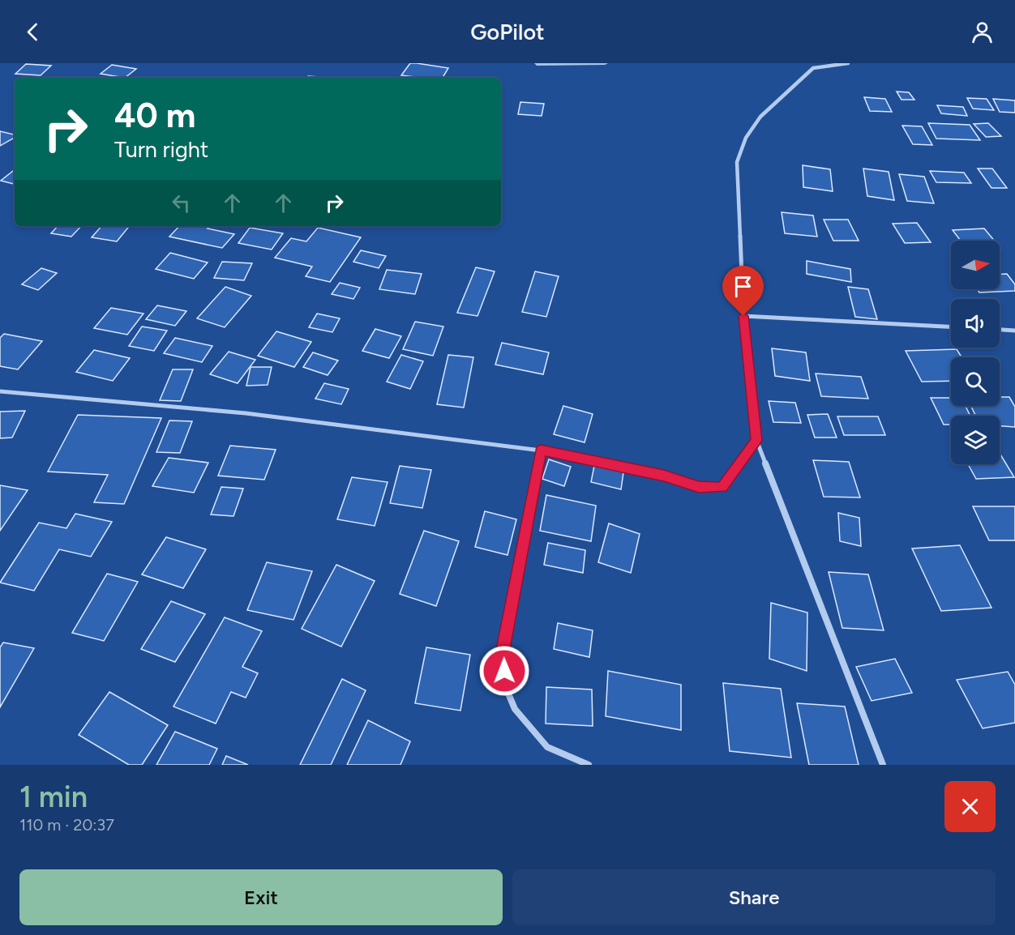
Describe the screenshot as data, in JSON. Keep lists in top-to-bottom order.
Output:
{
  "north": "right",
  "page": {
    "header": "GoPilot",
    "turn": ["40 m", "Turn right"],
    "heading": ["1 min", "110 m · 20:37"],
    "buttons": ["Exit", "Share"]
  }
}
